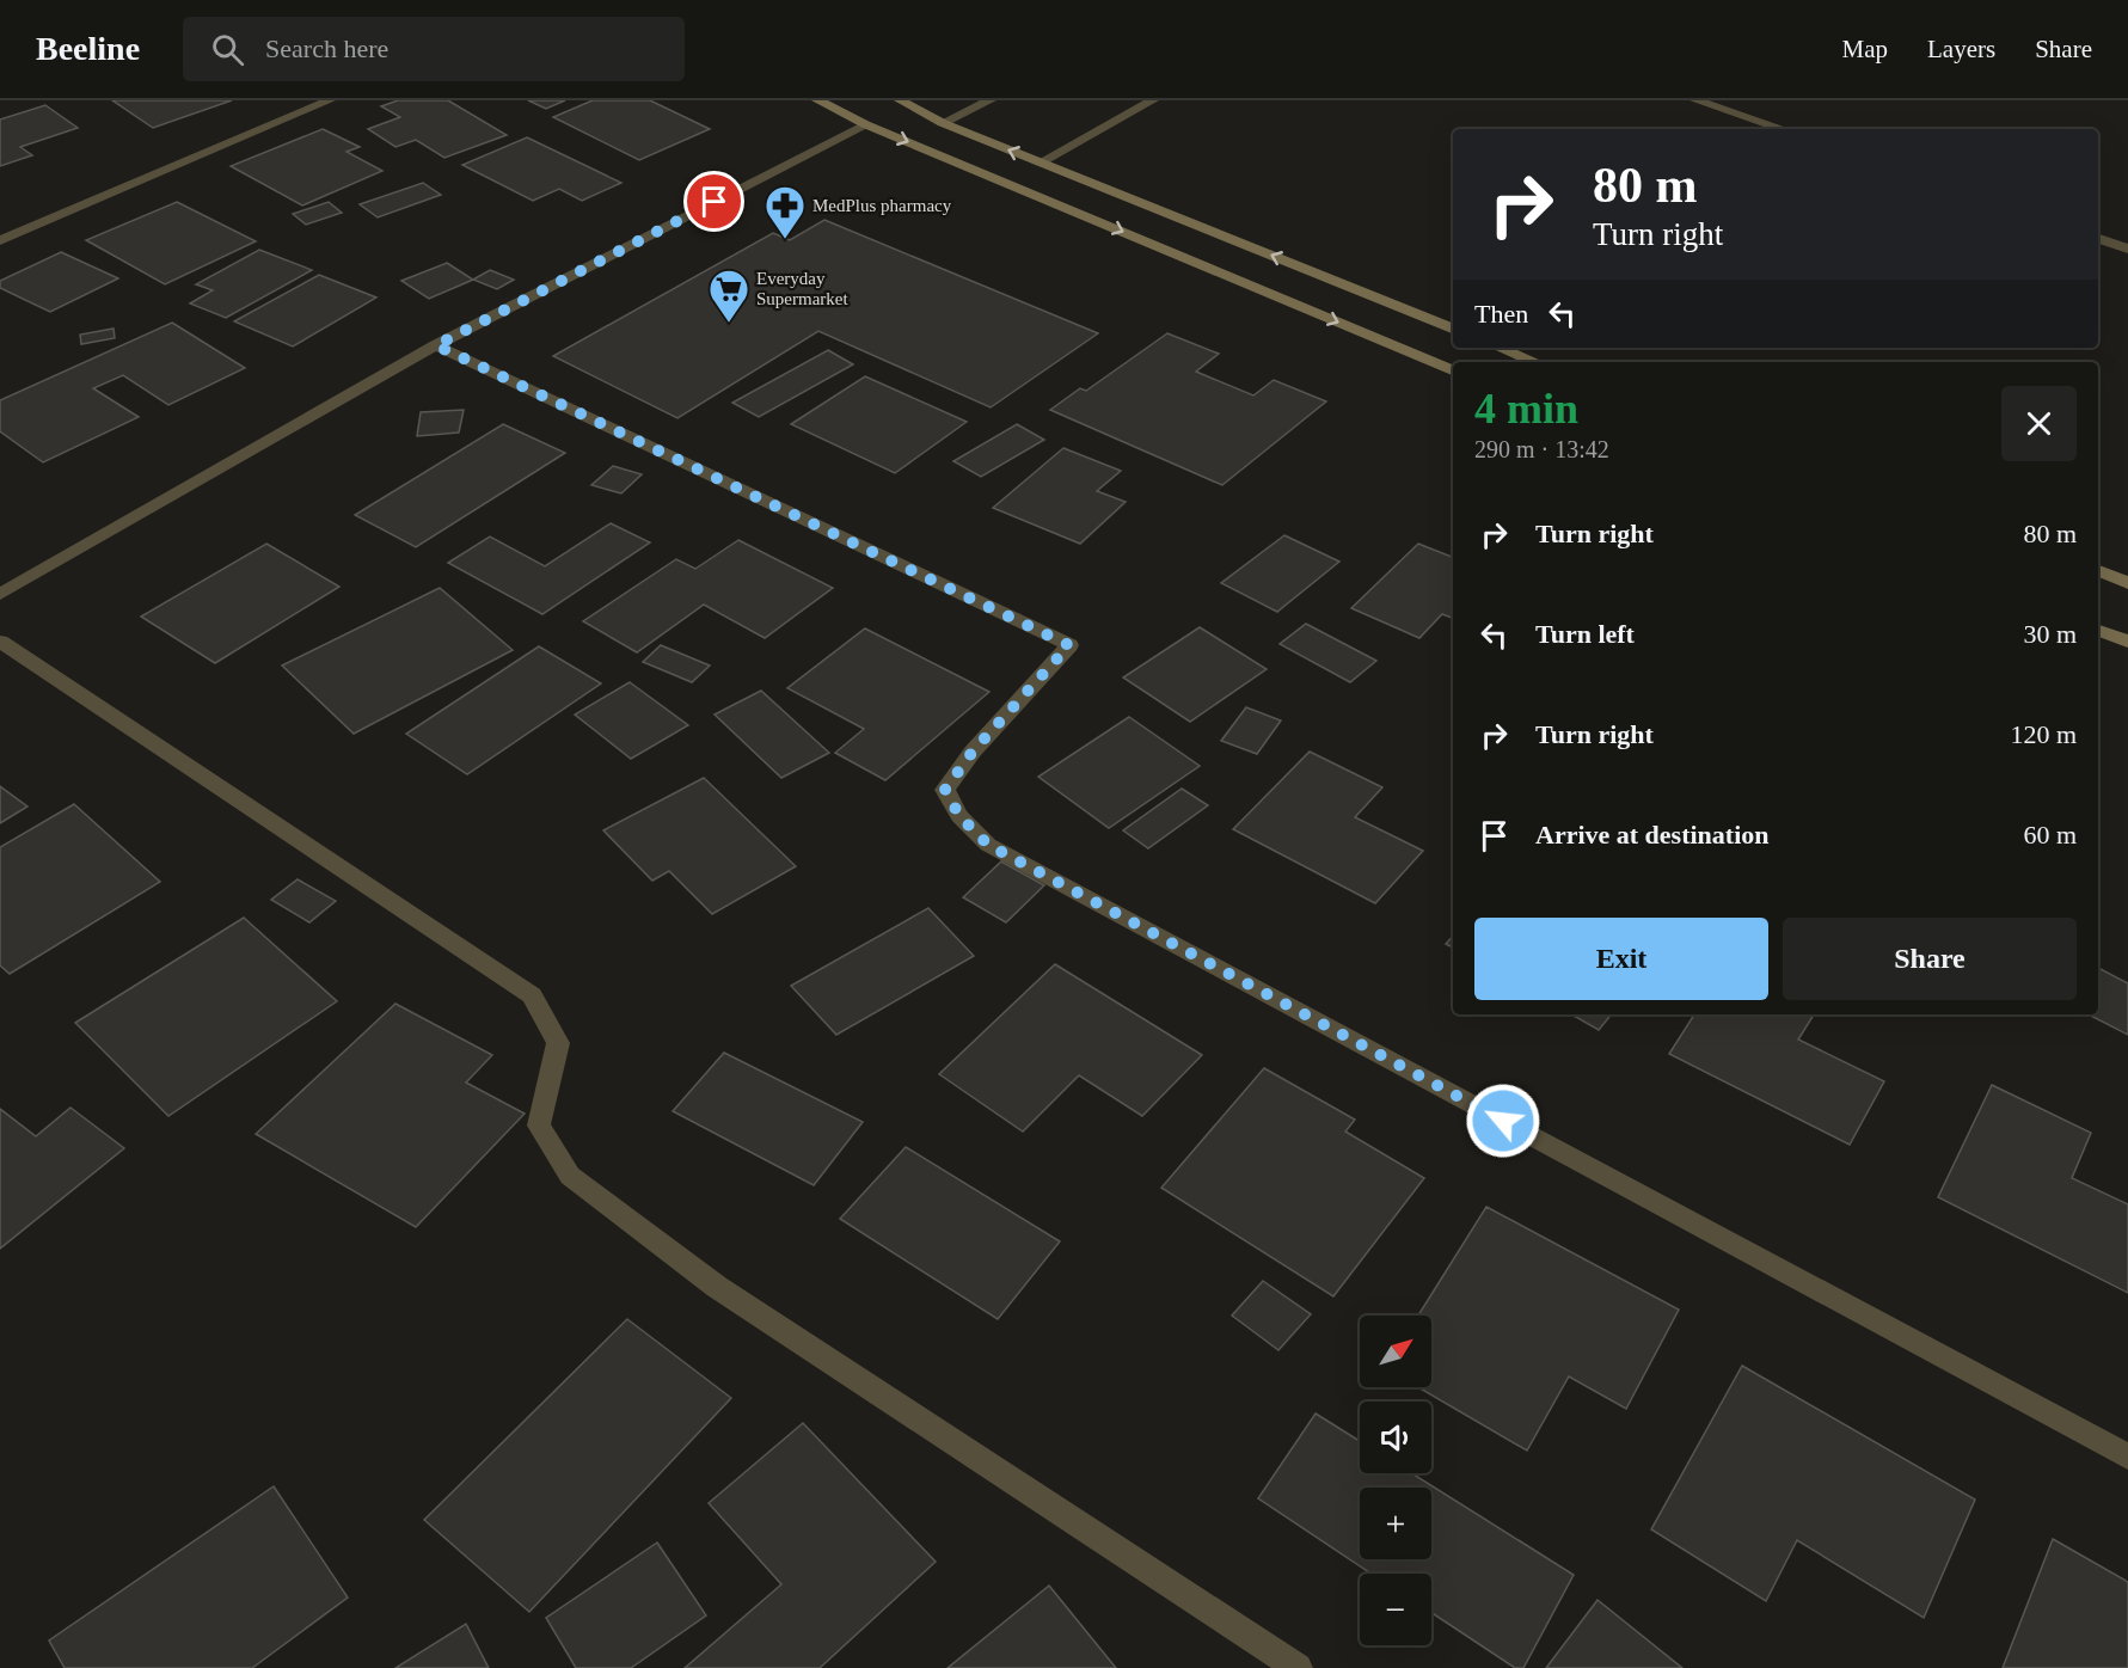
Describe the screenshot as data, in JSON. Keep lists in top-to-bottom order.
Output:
{
  "places": {
    "pharmacy": ["MedPlus pharmacy"],
    "supermarket": ["Everyday Supermarket"]
  },
  "north": "top right",
  "page": {
    "header": "Beeline",
    "search": "Search here",
    "nav": ["Map", "Layers", "Share"],
    "turn": ["80 m", "Turn right"],
    "then": "Then",
    "heading": ["4 min", "290 m · 13:42"],
    "list": [
      {
        "name": "Turn right",
        "value": "80 m"
      },
      {
        "name": "Turn left",
        "value": "30 m"
      },
      {
        "name": "Turn right",
        "value": "120 m"
      },
      {
        "name": "Arrive at destination",
        "value": "60 m"
      }
    ],
    "buttons": ["Exit", "Share"],
    "map_buttons": ["+", "−"]
  }
}
